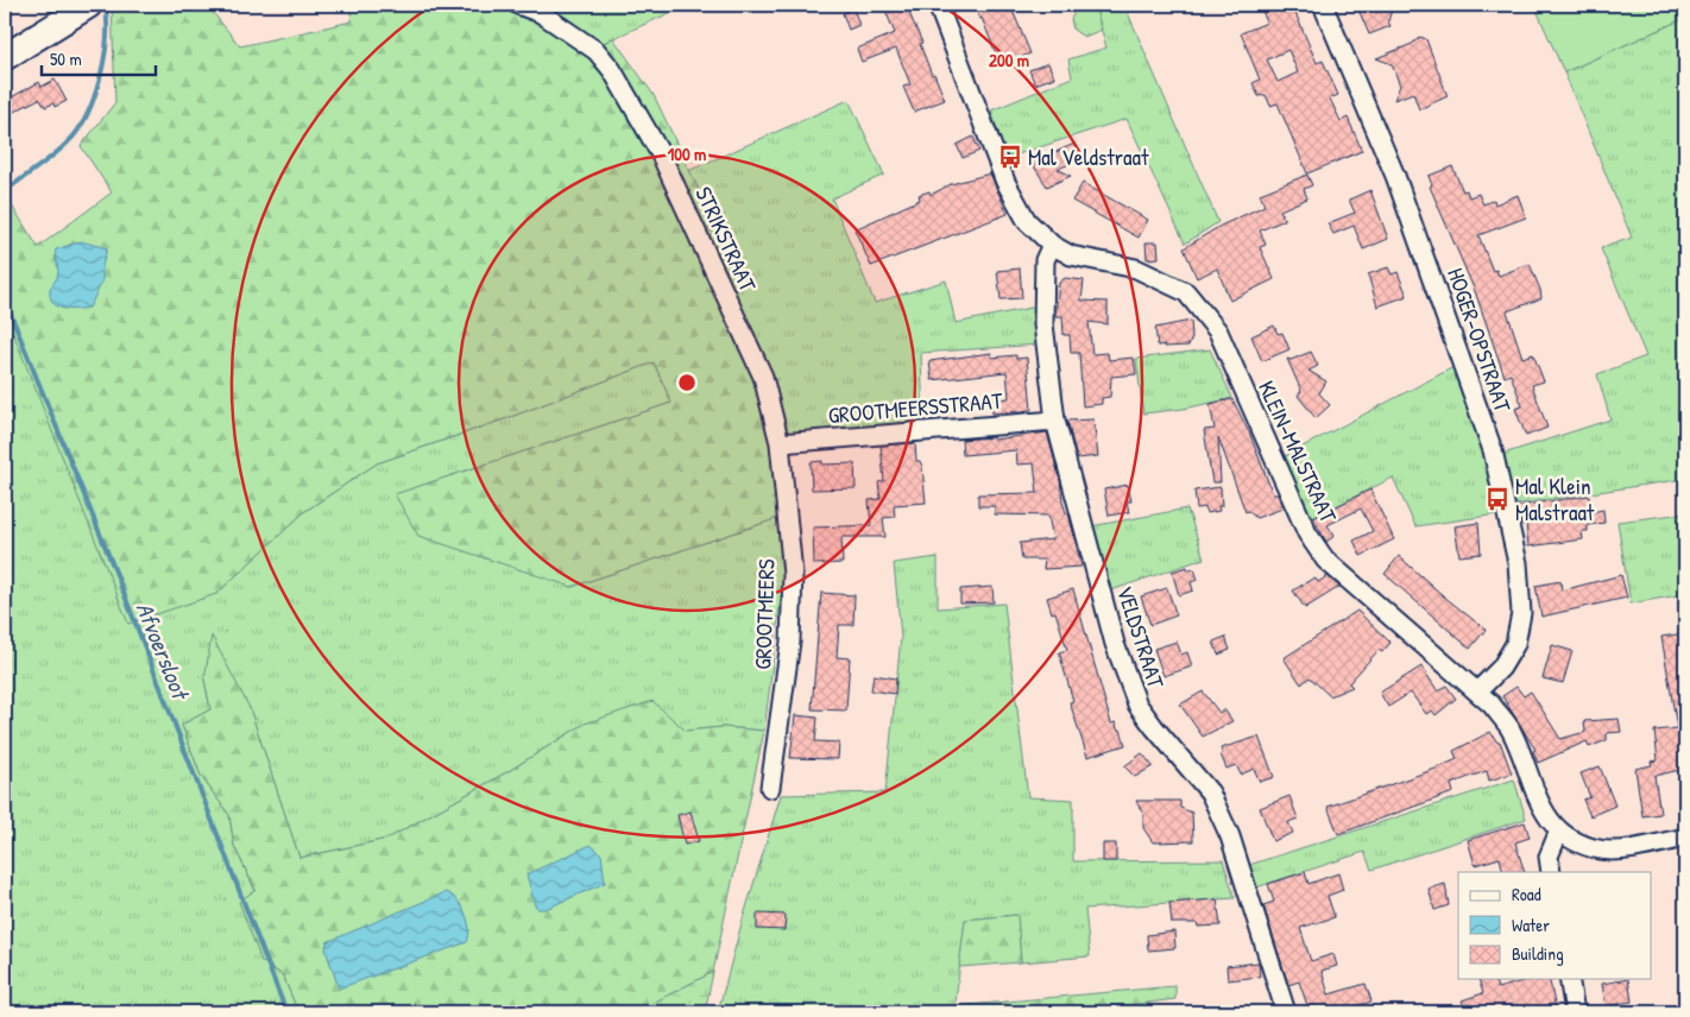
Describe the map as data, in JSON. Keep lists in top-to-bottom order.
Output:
{
  "streets": {
    "street": [
      "STRIKSTRAAT",
      "HOGER-OPSTRAAT",
      "GROOTMEERSSTRAAT",
      "KLEIN-MALSTRAAT",
      "GROOTMEERS",
      "VELDSTRAAT"
    ]
  },
  "crossings": [
    ["STRIKSTRAAT", "GROOTMEERSSTRAAT"],
    ["STRIKSTRAAT", "GROOTMEERS"],
    ["HOGER-OPSTRAAT", "KLEIN-MALSTRAAT"],
    ["GROOTMEERSSTRAAT", "GROOTMEERS"],
    ["GROOTMEERSSTRAAT", "VELDSTRAAT"],
    ["KLEIN-MALSTRAAT", "VELDSTRAAT"]
  ],
  "water": ["Afvoersloot"],
  "places": {
    "bus stop": ["Mal Veldstraat", "Mal Klein Malstraat"]
  },
  "legend": ["Road", "Water", "Building"],
  "scale_bar": "50 m",
  "rings": ["200 m", "100 m"]
}
